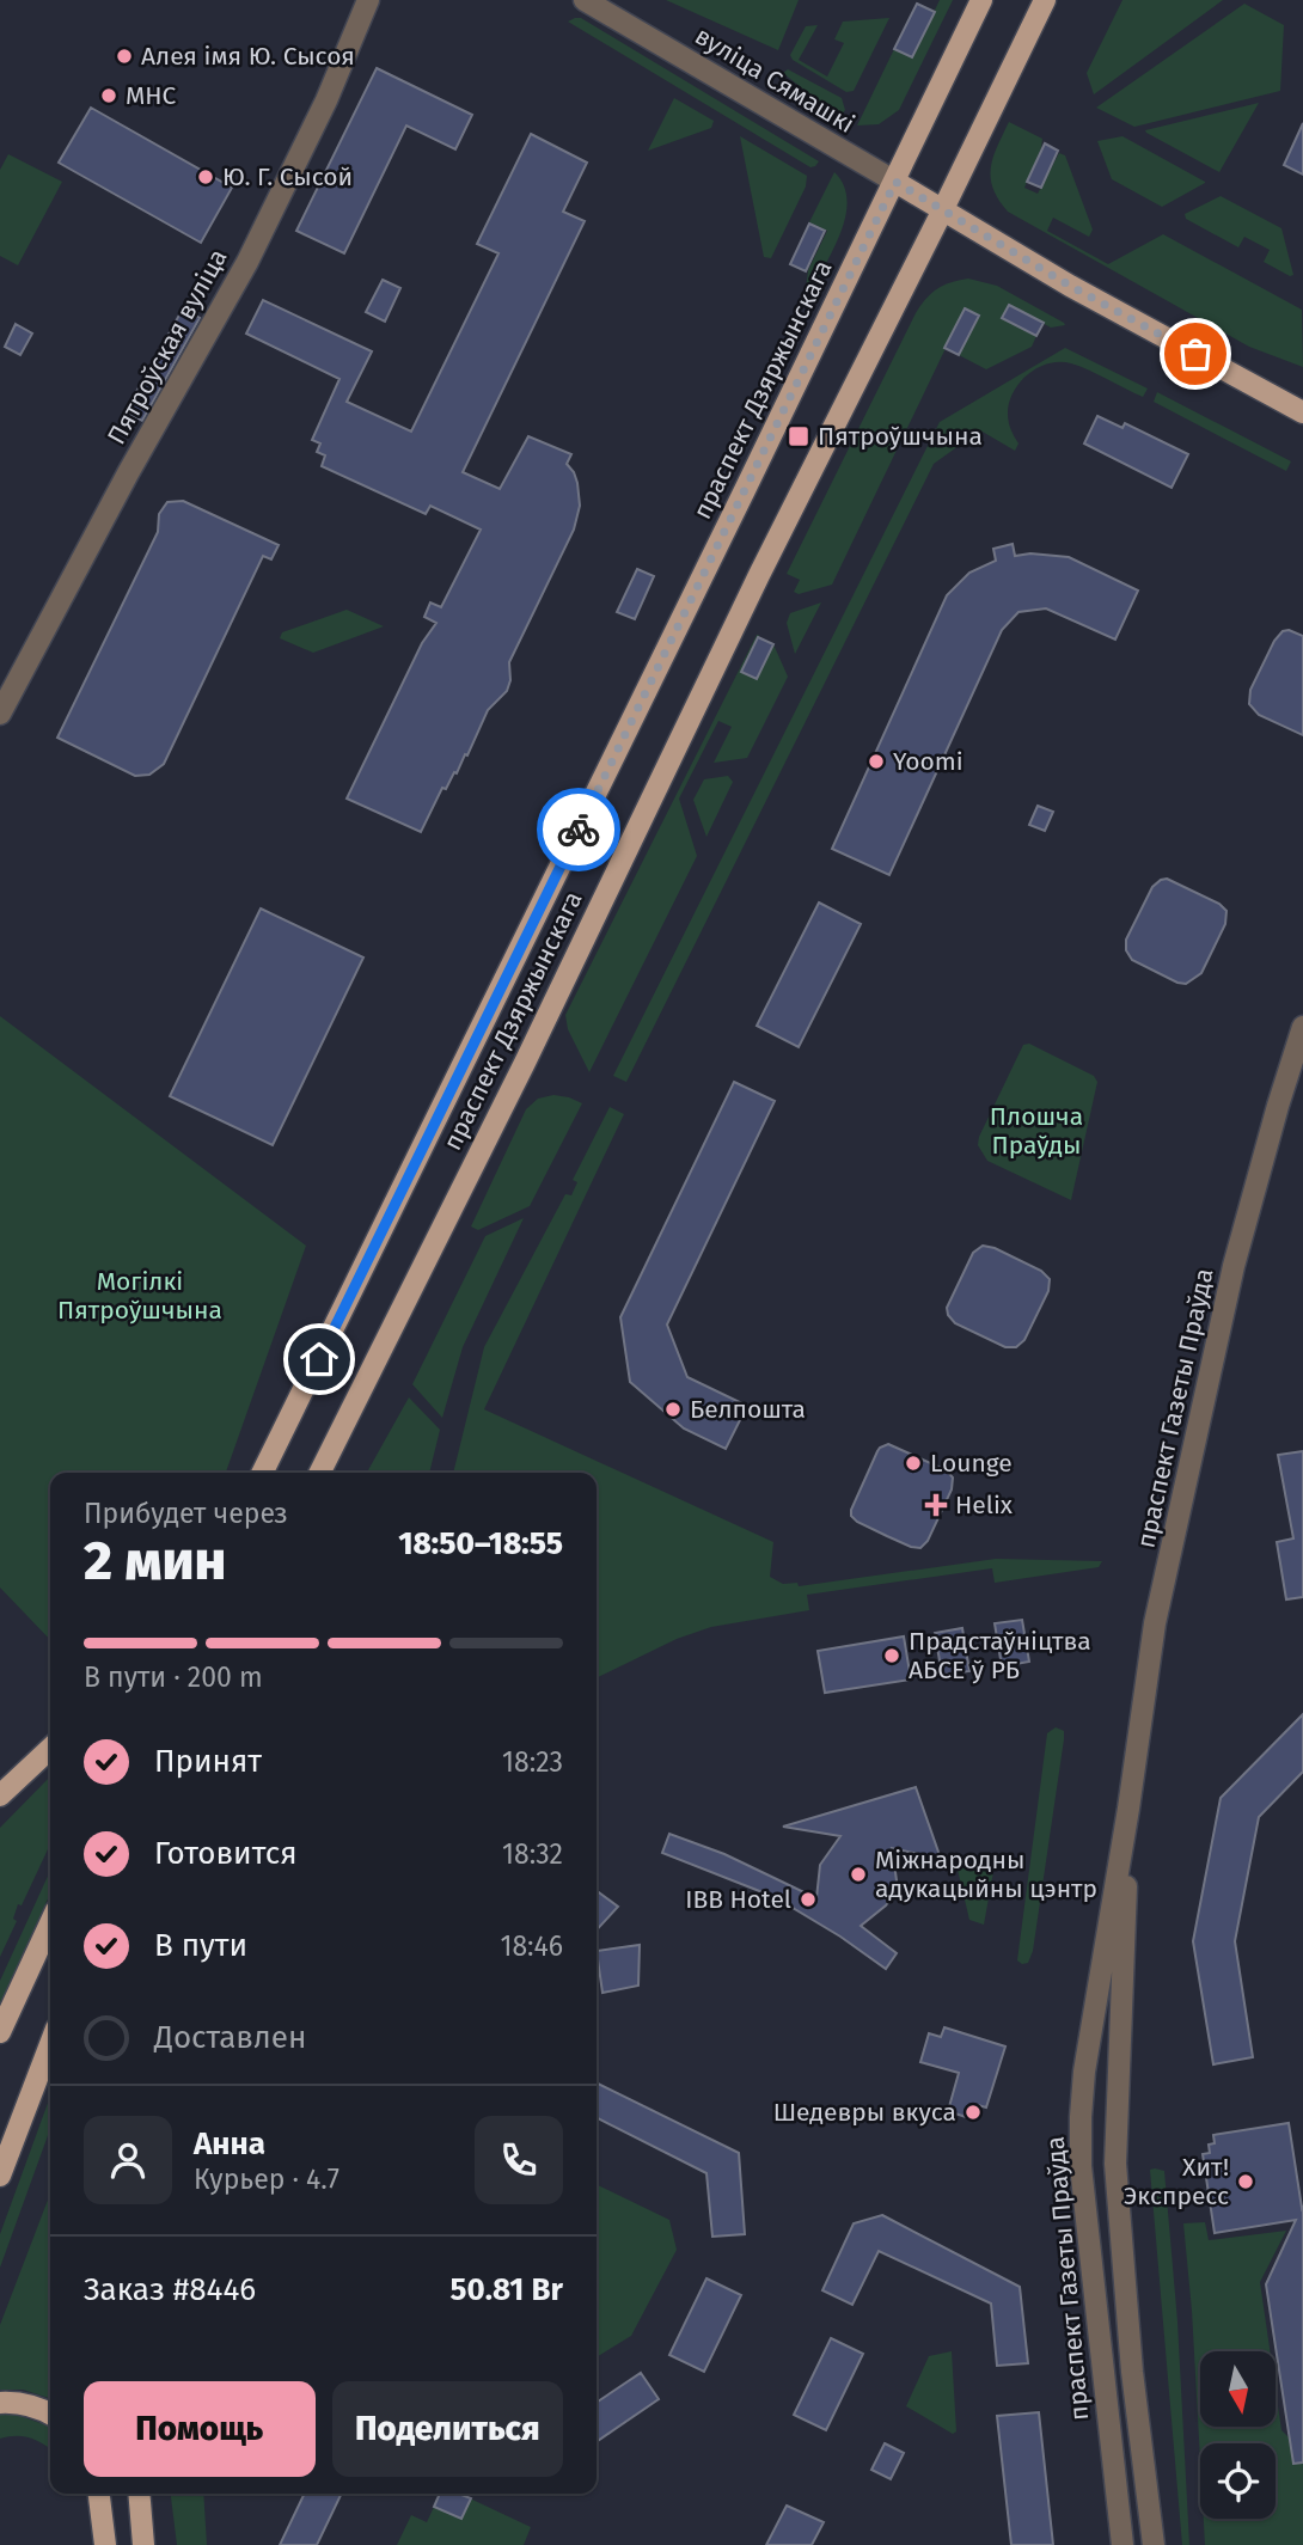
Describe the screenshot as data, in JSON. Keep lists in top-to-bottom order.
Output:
{
  "streets": {
    "main road": ["праспект Дзяржынскага"],
    "street": ["вуліца Сямашкі", "Пятроўская вуліца", "праспект Газеты Праўда"]
  },
  "crossings": [
    ["вуліца Сямашкі", "праспект Дзяржынскага"]
  ],
  "parks": ["Плошча Праўды", "Могілкі Пятроўшчына"],
  "places": {
    "other": [
      "Алея імя Ю. Сысоя",
      "МНС",
      "Ю. Г. Сысой",
      "Yoomi",
      "Белпошта",
      "Lounge",
      "Прадстаўніцтва АБСЕ ў РБ",
      "Міжнародны адукацыйны цэнтр",
      "IBB Hotel",
      "Шедевры вкуса",
      "Хит! Экспресс"
    ],
    "transit": ["Пятроўшчына"],
    "health": ["Helix"]
  },
  "north": "bottom",
  "page": {
    "heading": ["2 мин", "Прибудет через", "18:50–18:55"],
    "panel": [
      "Анна",
      "Курьер · 4.7",
      "Заказ #8446",
      "50.81 Br"
    ],
    "bar": "В пути · 200 m",
    "list": [
      ["Принят", "18:23"],
      ["Готовится", "18:32"],
      ["В пути", "18:46"],
      "Доставлен"
    ],
    "buttons": ["Помощь", "Поделиться"]
  }
}
